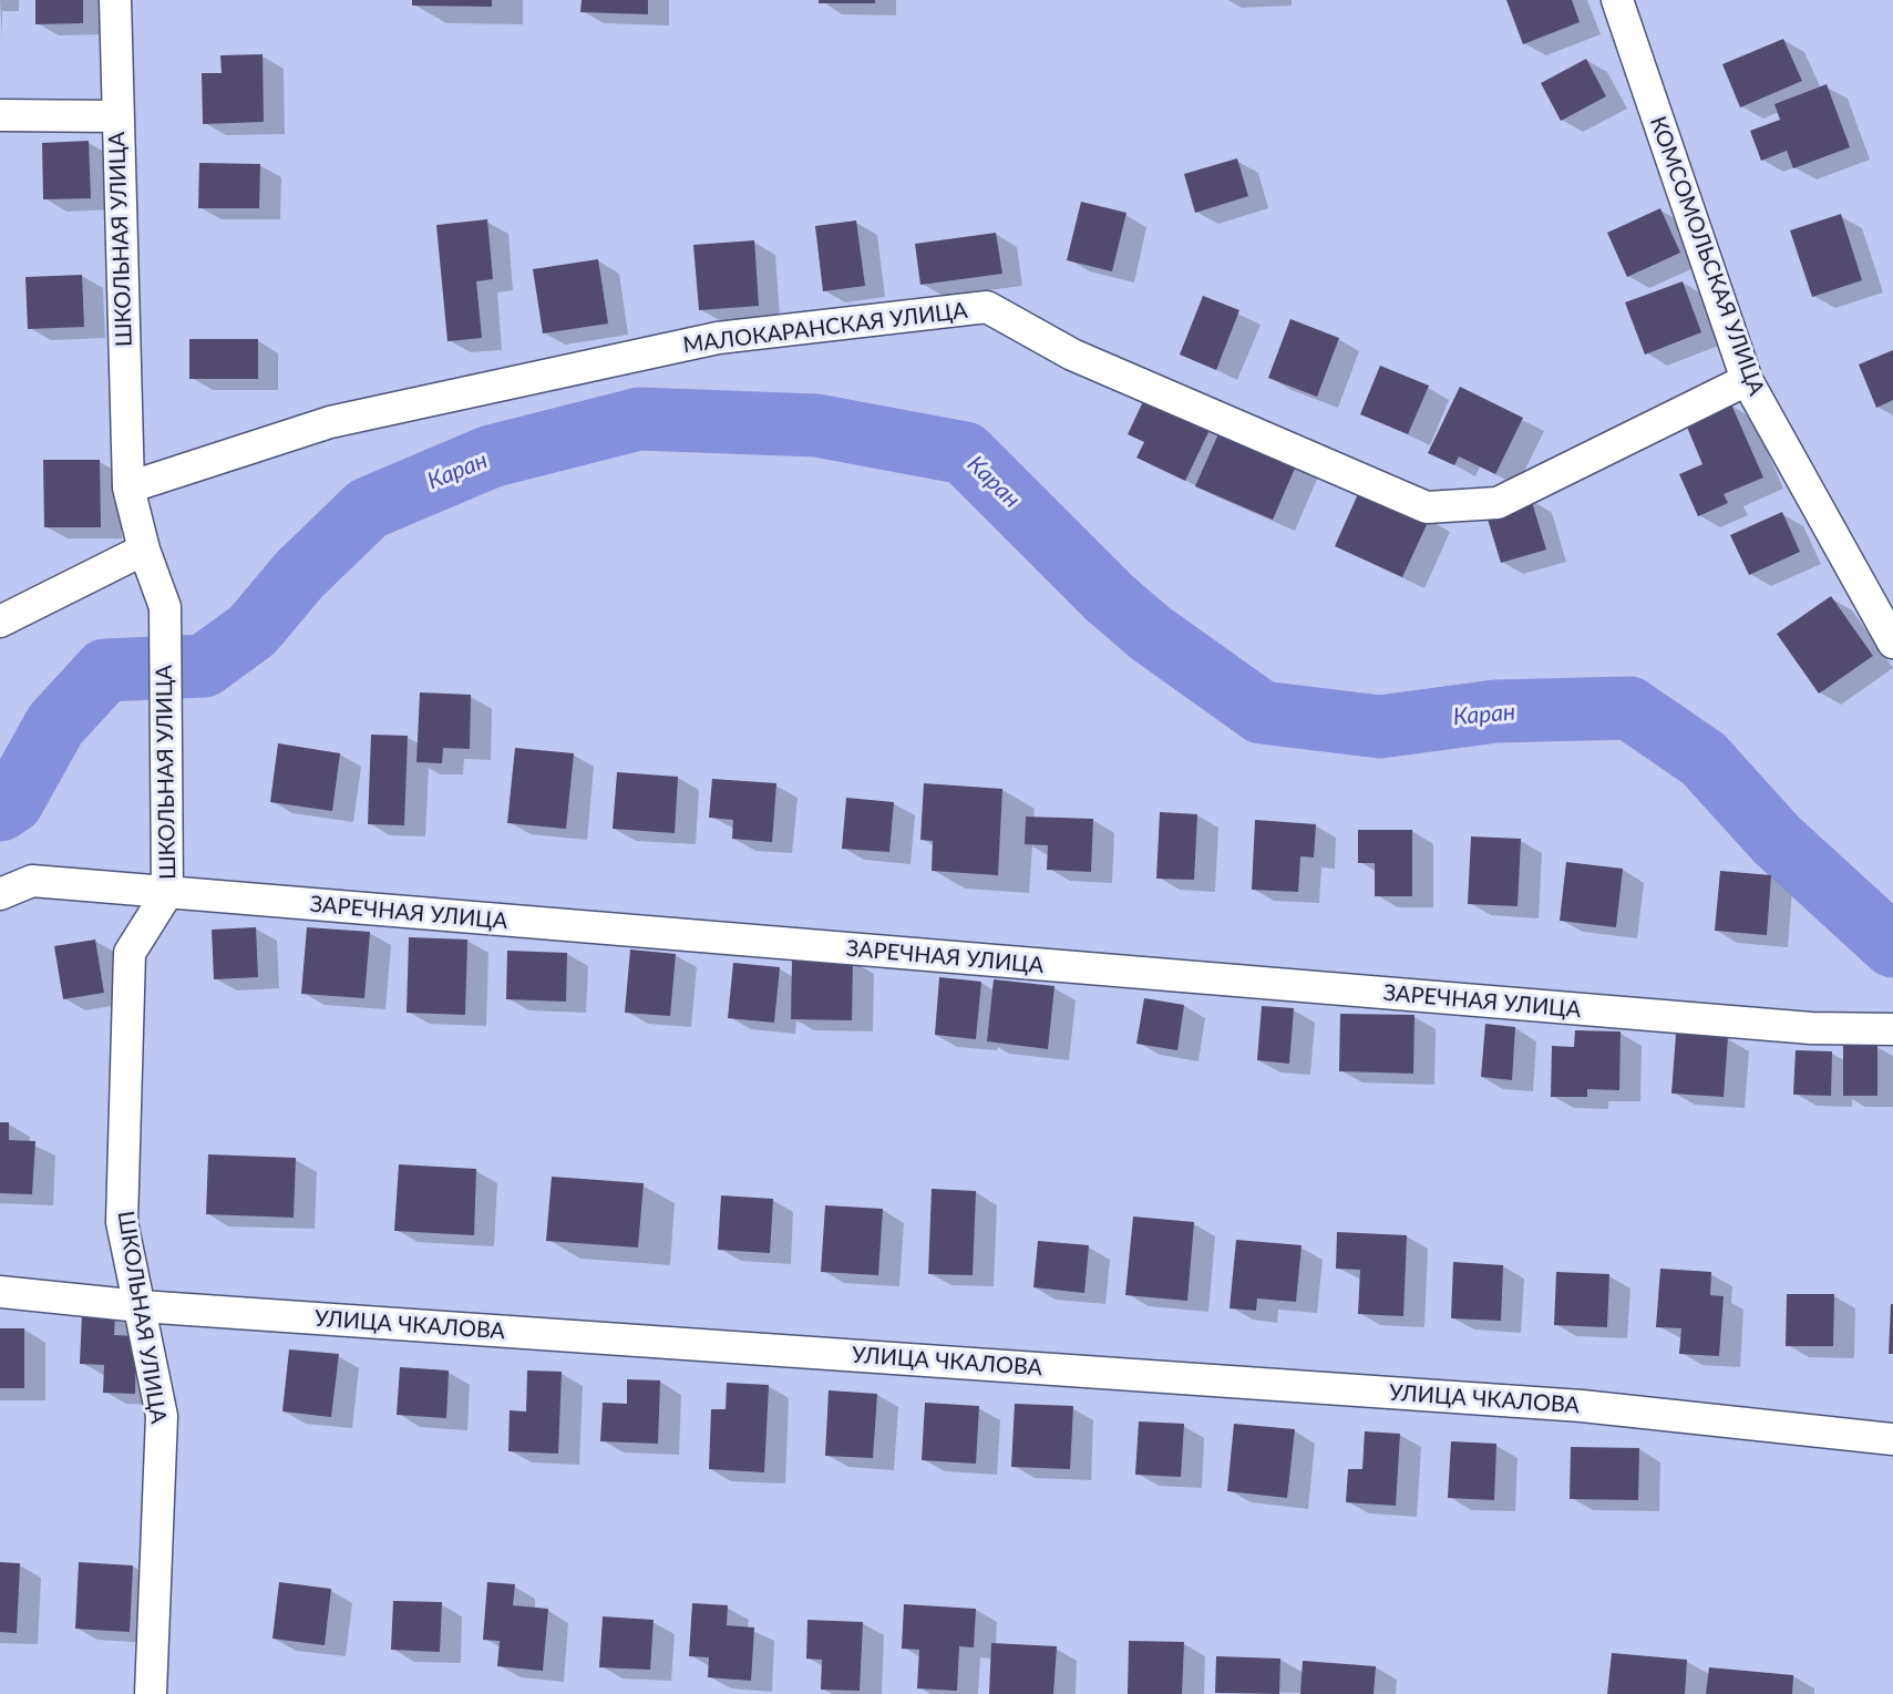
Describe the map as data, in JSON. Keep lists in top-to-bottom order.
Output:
{
  "streets": {
    "street": [
      "ШКОЛЬНАЯ УЛИЦА",
      "КОМСОМОЛЬСКАЯ УЛИЦА",
      "МАЛОКАРАНСКАЯ УЛИЦА",
      "ЗАРЕЧНАЯ УЛИЦА",
      "УЛИЦА ЧКАЛОВА"
    ]
  },
  "crossings": [
    ["ШКОЛЬНАЯ УЛИЦА", "МАЛОКАРАНСКАЯ УЛИЦА"],
    ["ШКОЛЬНАЯ УЛИЦА", "ЗАРЕЧНАЯ УЛИЦА"],
    ["ШКОЛЬНАЯ УЛИЦА", "УЛИЦА ЧКАЛОВА"],
    ["КОМСОМОЛЬСКАЯ УЛИЦА", "МАЛОКАРАНСКАЯ УЛИЦА"]
  ],
  "water": ["Каран"]
}
